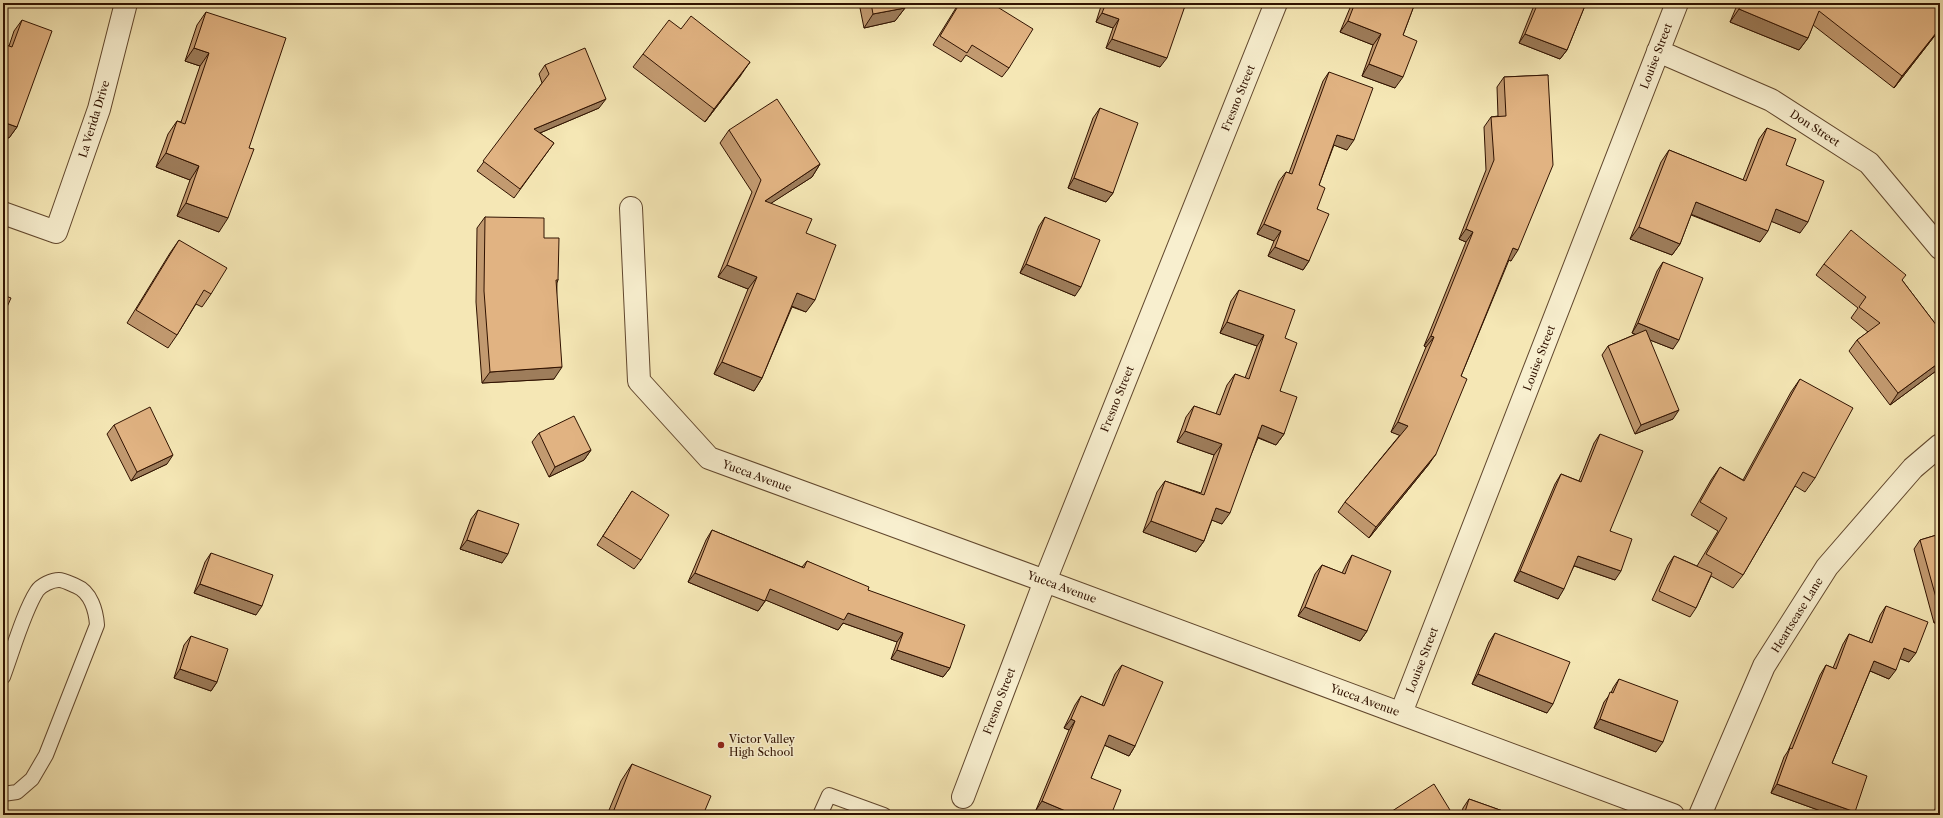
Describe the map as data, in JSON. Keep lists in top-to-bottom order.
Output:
{
  "streets": {
    "street": [
      "Louise Street",
      "Fresno Street",
      "La Verida Drive",
      "Don Street",
      "Yucca Avenue",
      "Heartsease Lane"
    ]
  },
  "crossings": [
    ["Louise Street", "Don Street"],
    ["Louise Street", "Yucca Avenue"],
    ["Fresno Street", "Yucca Avenue"]
  ],
  "places": ["Victor Valley High School"]
}
